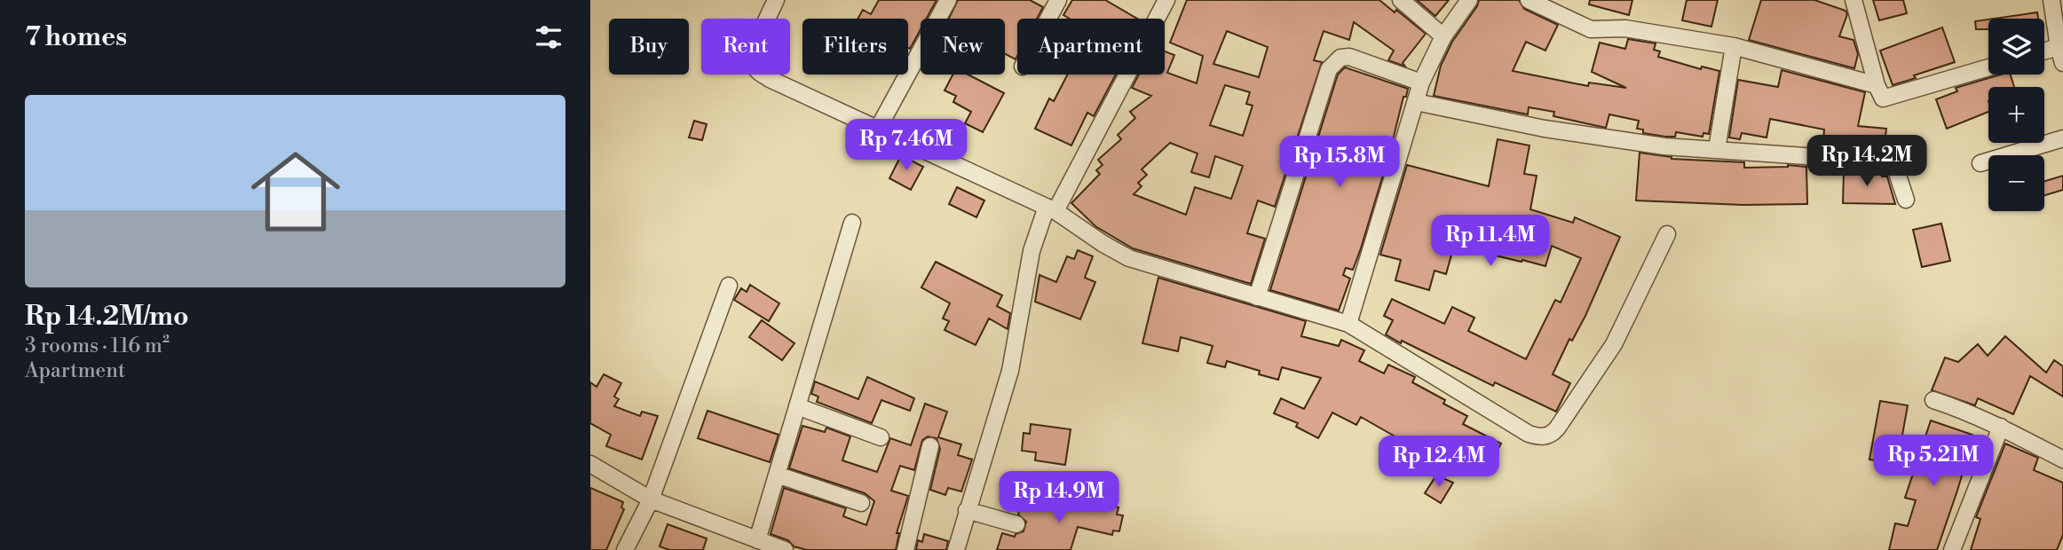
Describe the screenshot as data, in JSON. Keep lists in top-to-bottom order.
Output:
{
  "page": {
    "heading": "7 homes",
    "map_buttons": ["+", "−"],
    "chip": [
      "Buy",
      "Rent",
      "Filters",
      "New",
      "Apartment"
    ],
    "list": [
      {
        "name": "Rp 14.2M/mo",
        "note": "3 rooms · 116 m² · Apartment"
      }
    ],
    "price": [
      "Rp 7.46M",
      "Rp 14.2M",
      "Rp 15.8M",
      "Rp 11.4M",
      "Rp 5.21M",
      "Rp 12.4M",
      "Rp 14.9M"
    ]
  }
}
